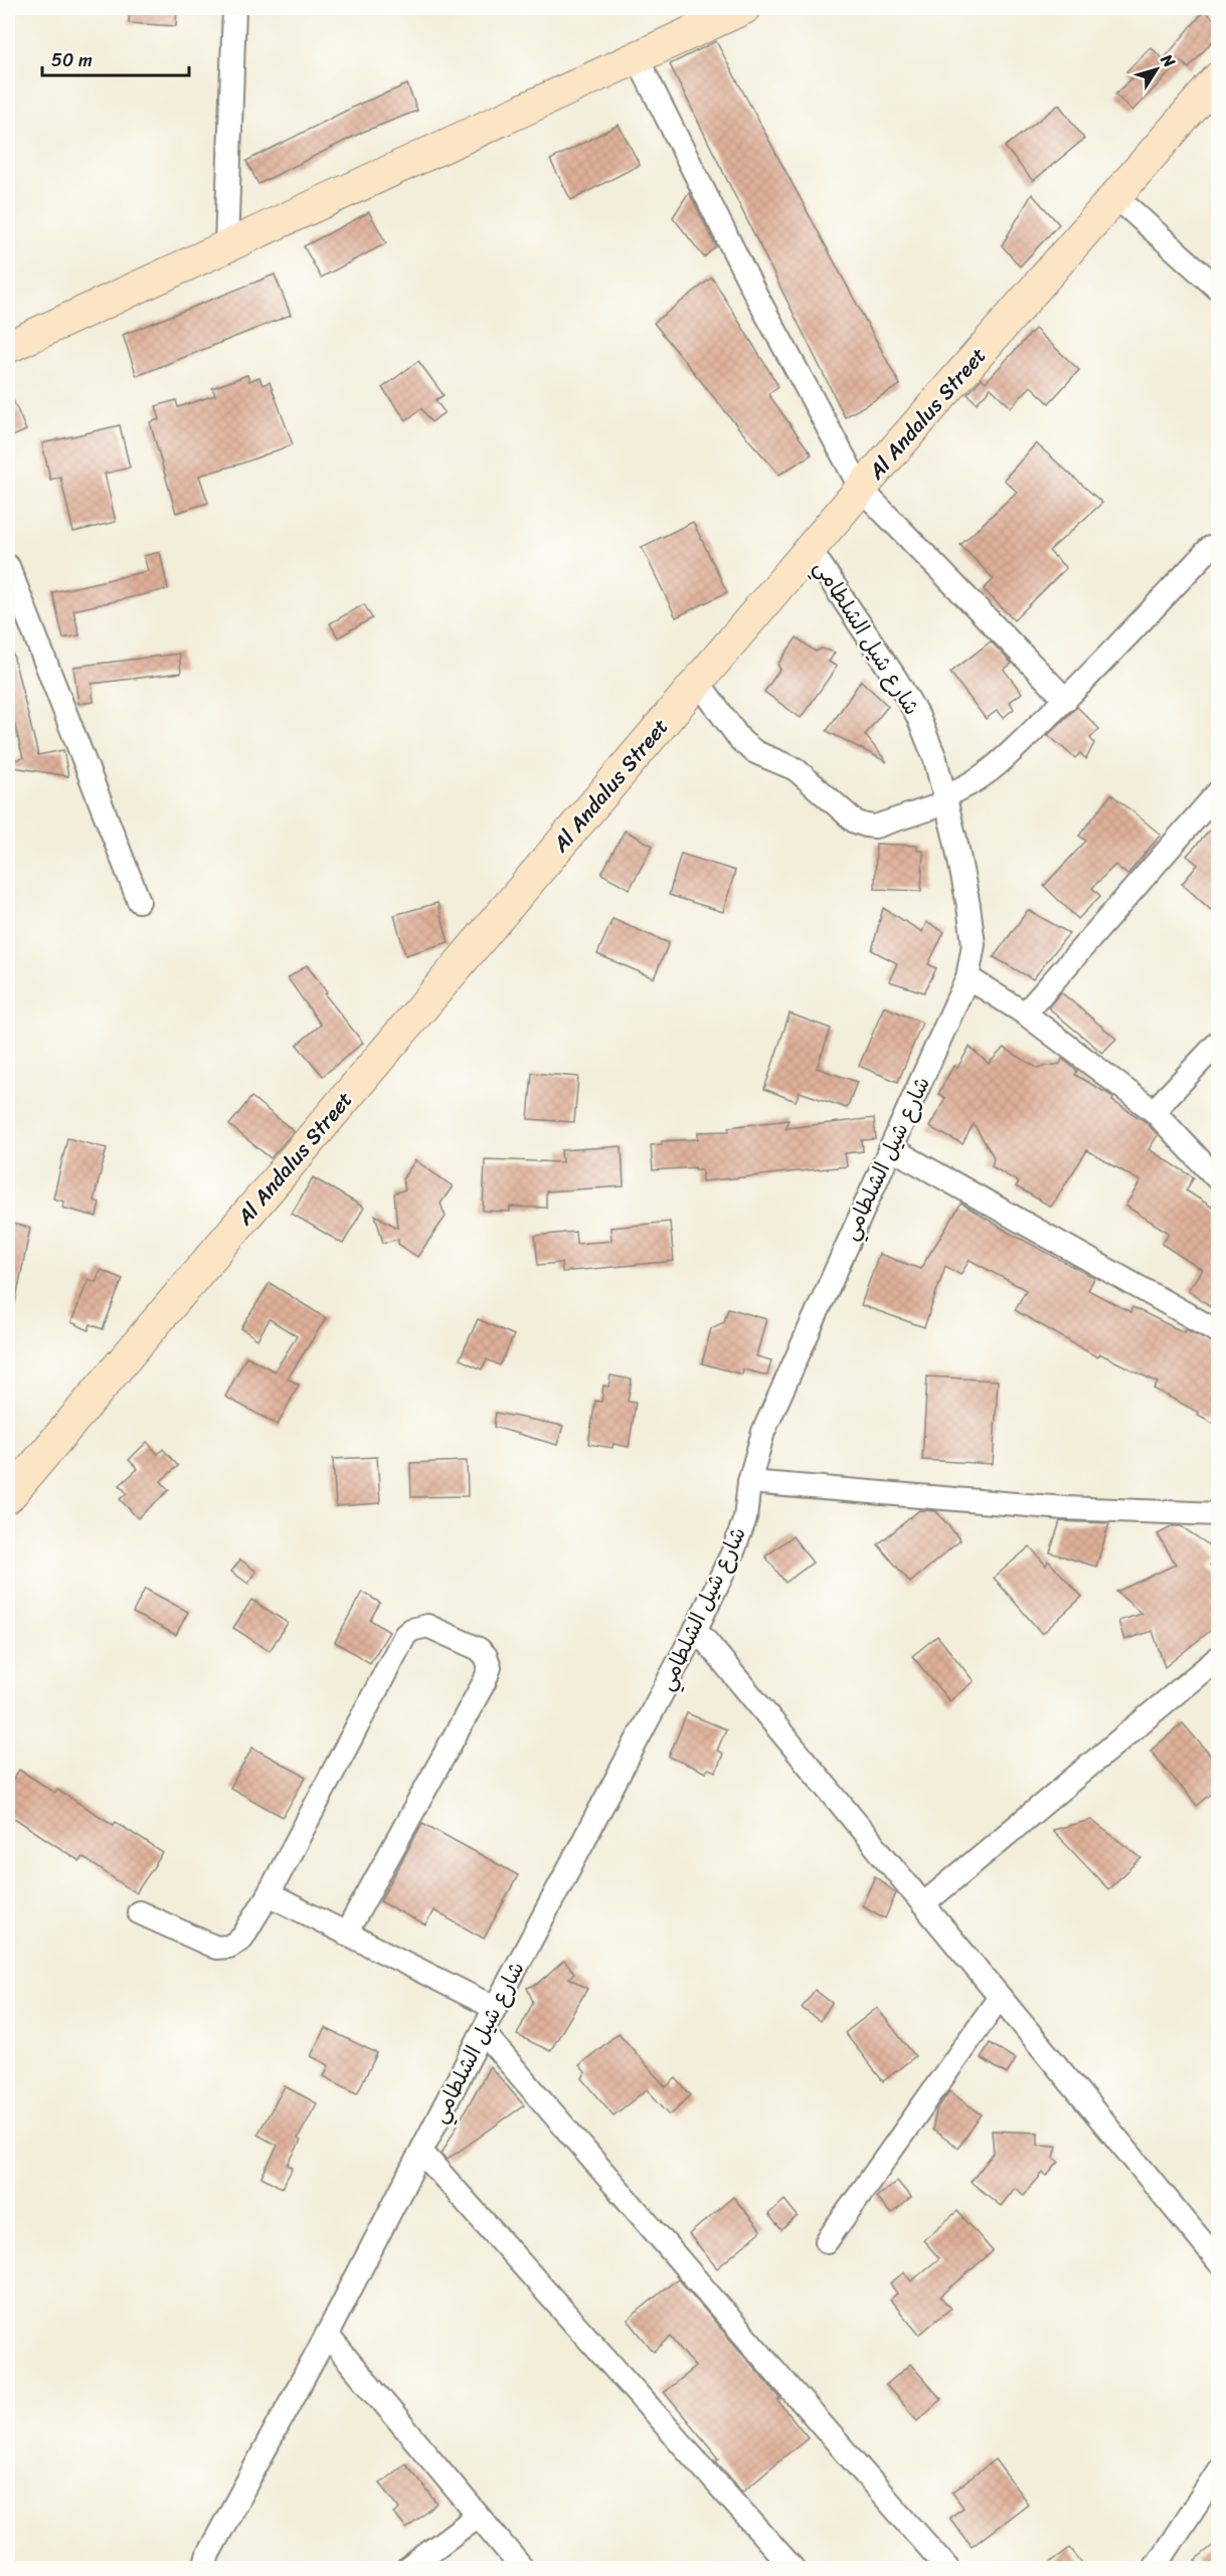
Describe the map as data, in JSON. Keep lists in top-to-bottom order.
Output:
{
  "streets": {
    "main road": ["Al Andalus Street"],
    "street": ["شارع شيل الشلطامي"]
  },
  "crossings": [
    ["Al Andalus Street", "شارع شيل الشلطامي"]
  ],
  "scale_bar": "50 m",
  "north": "top right"
}
